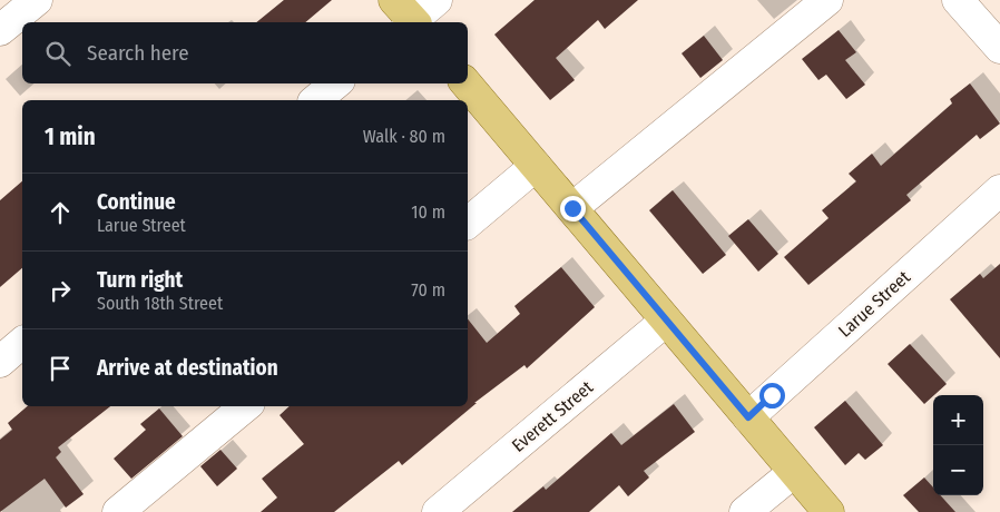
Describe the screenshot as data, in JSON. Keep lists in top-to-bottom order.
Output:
{
  "streets": {
    "street": ["Larue Street", "Everett Street"]
  },
  "page": {
    "search": "Search here",
    "heading": ["1 min", "Walk · 80 m"],
    "list": [
      ["Continue", "Larue Street", "10 m"],
      ["Turn right", "South 18th Street", "70 m"],
      "Arrive at destination"
    ],
    "map_buttons": ["+", "−"]
  }
}
